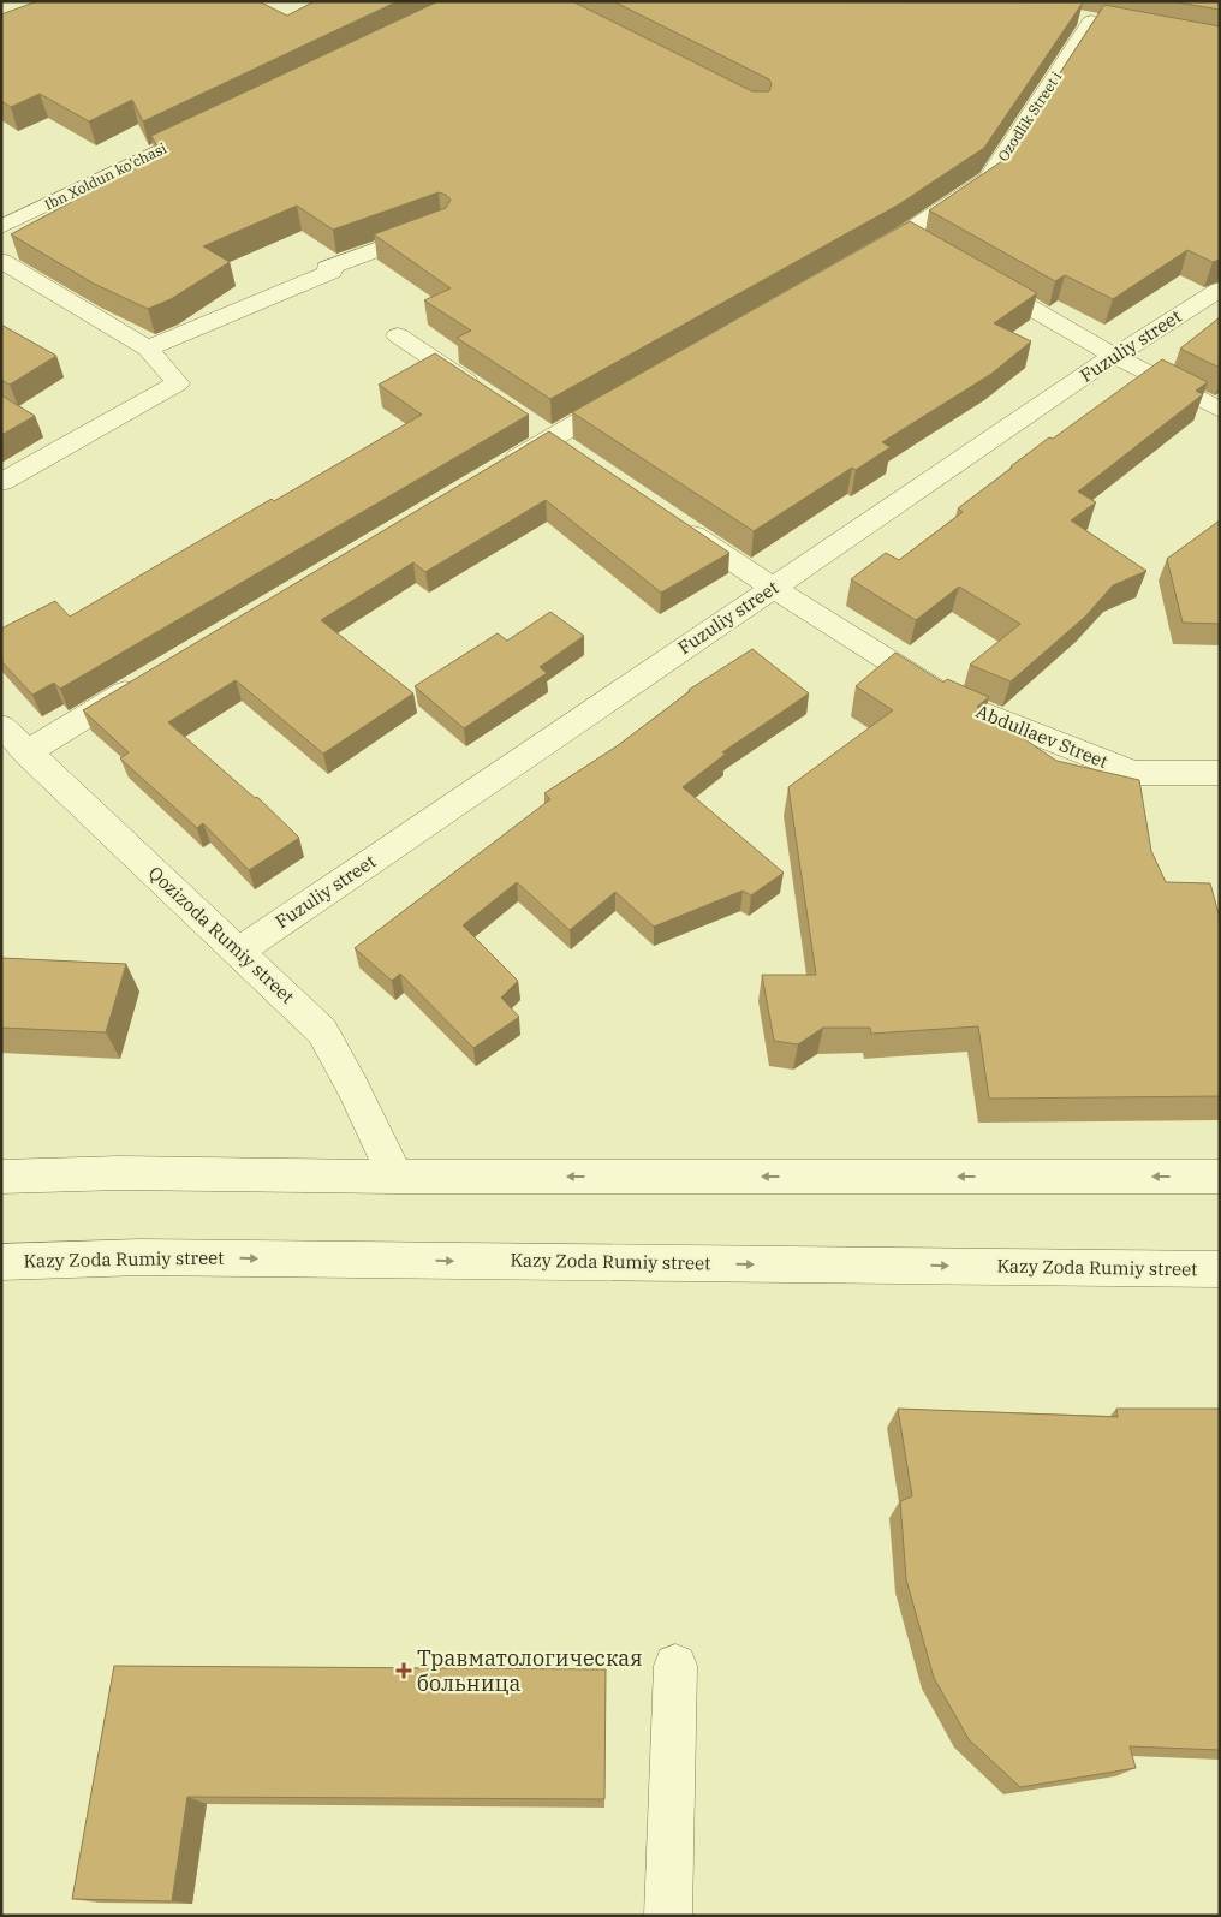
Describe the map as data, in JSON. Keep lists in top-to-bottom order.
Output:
{
  "streets": {
    "street": [
      "Ozodlik Street i",
      "Ibn Xoldun ko'chasi",
      "Fuzuliy street",
      "Abdullaev Street",
      "Qozizoda Rumiy street",
      "Kazy Zoda Rumiy street"
    ]
  },
  "crossings": [
    ["Fuzuliy street", "Abdullaev Street"],
    ["Fuzuliy street", "Qozizoda Rumiy street"]
  ],
  "places": {
    "health": ["Травматологическая больница"]
  }
}
